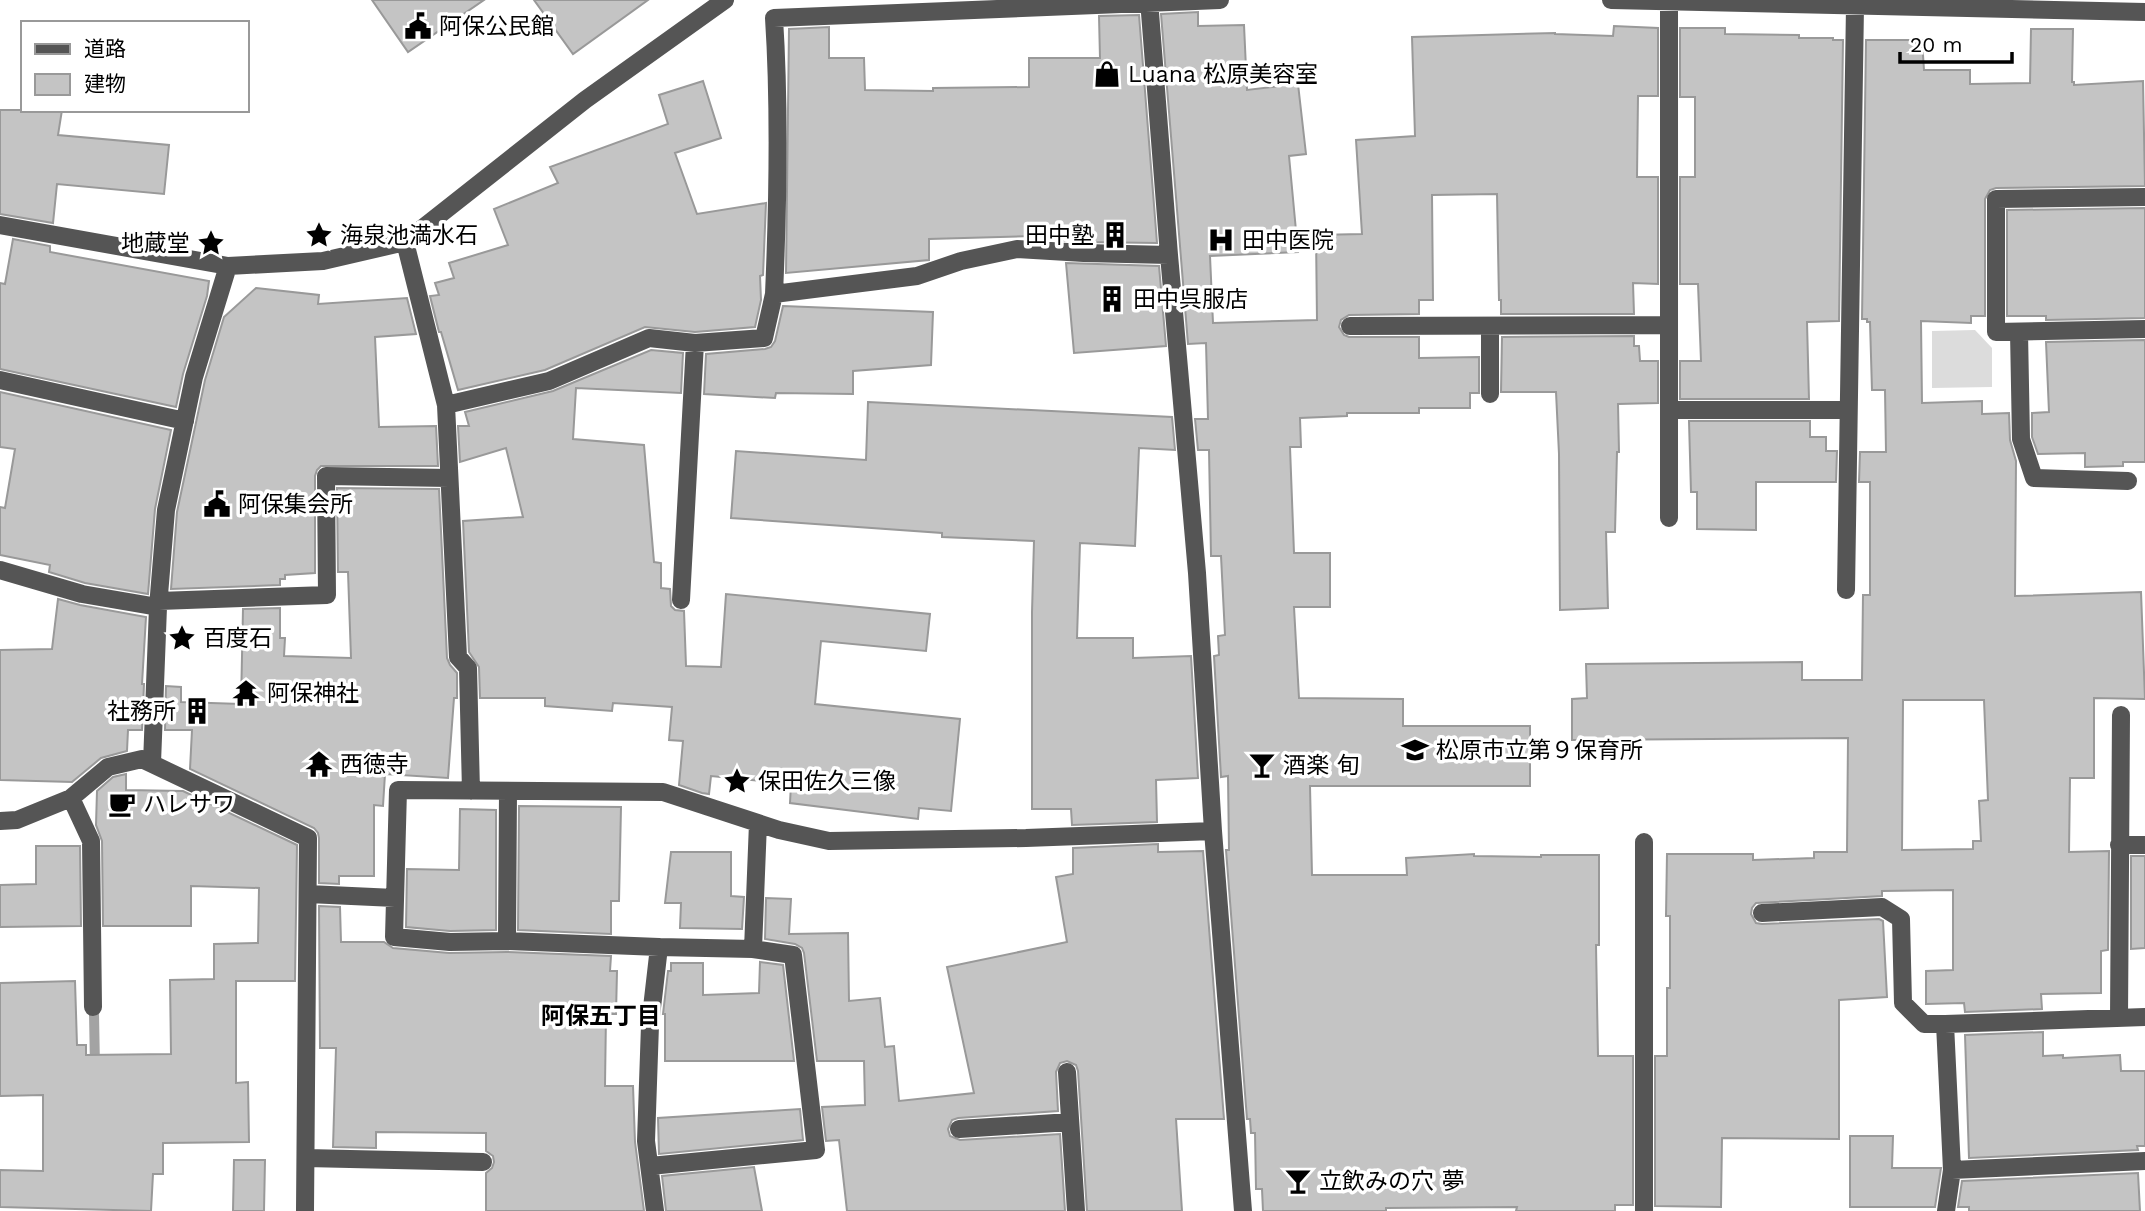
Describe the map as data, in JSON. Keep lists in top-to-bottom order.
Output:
{
  "districts": ["阿保五丁目"],
  "places": {
    "public building": ["阿保公民館", "阿保集会所"],
    "shop": ["Luana 松原美容室"],
    "place": [
      "海泉池満水石",
      "地蔵堂",
      "百度石",
      "保田佐久三像"
    ],
    "building": ["田中塾", "田中呉服店", "社務所"],
    "hospital": ["田中医院"],
    "temple": ["阿保神社", "西徳寺"],
    "school or university": ["松原市立第９保育所"],
    "bar": ["酒楽 旬", "立飲みの穴 夢"],
    "cafe": ["ハレサワ"]
  },
  "legend": ["道路", "建物"],
  "scale_bar": "20 m"
}
